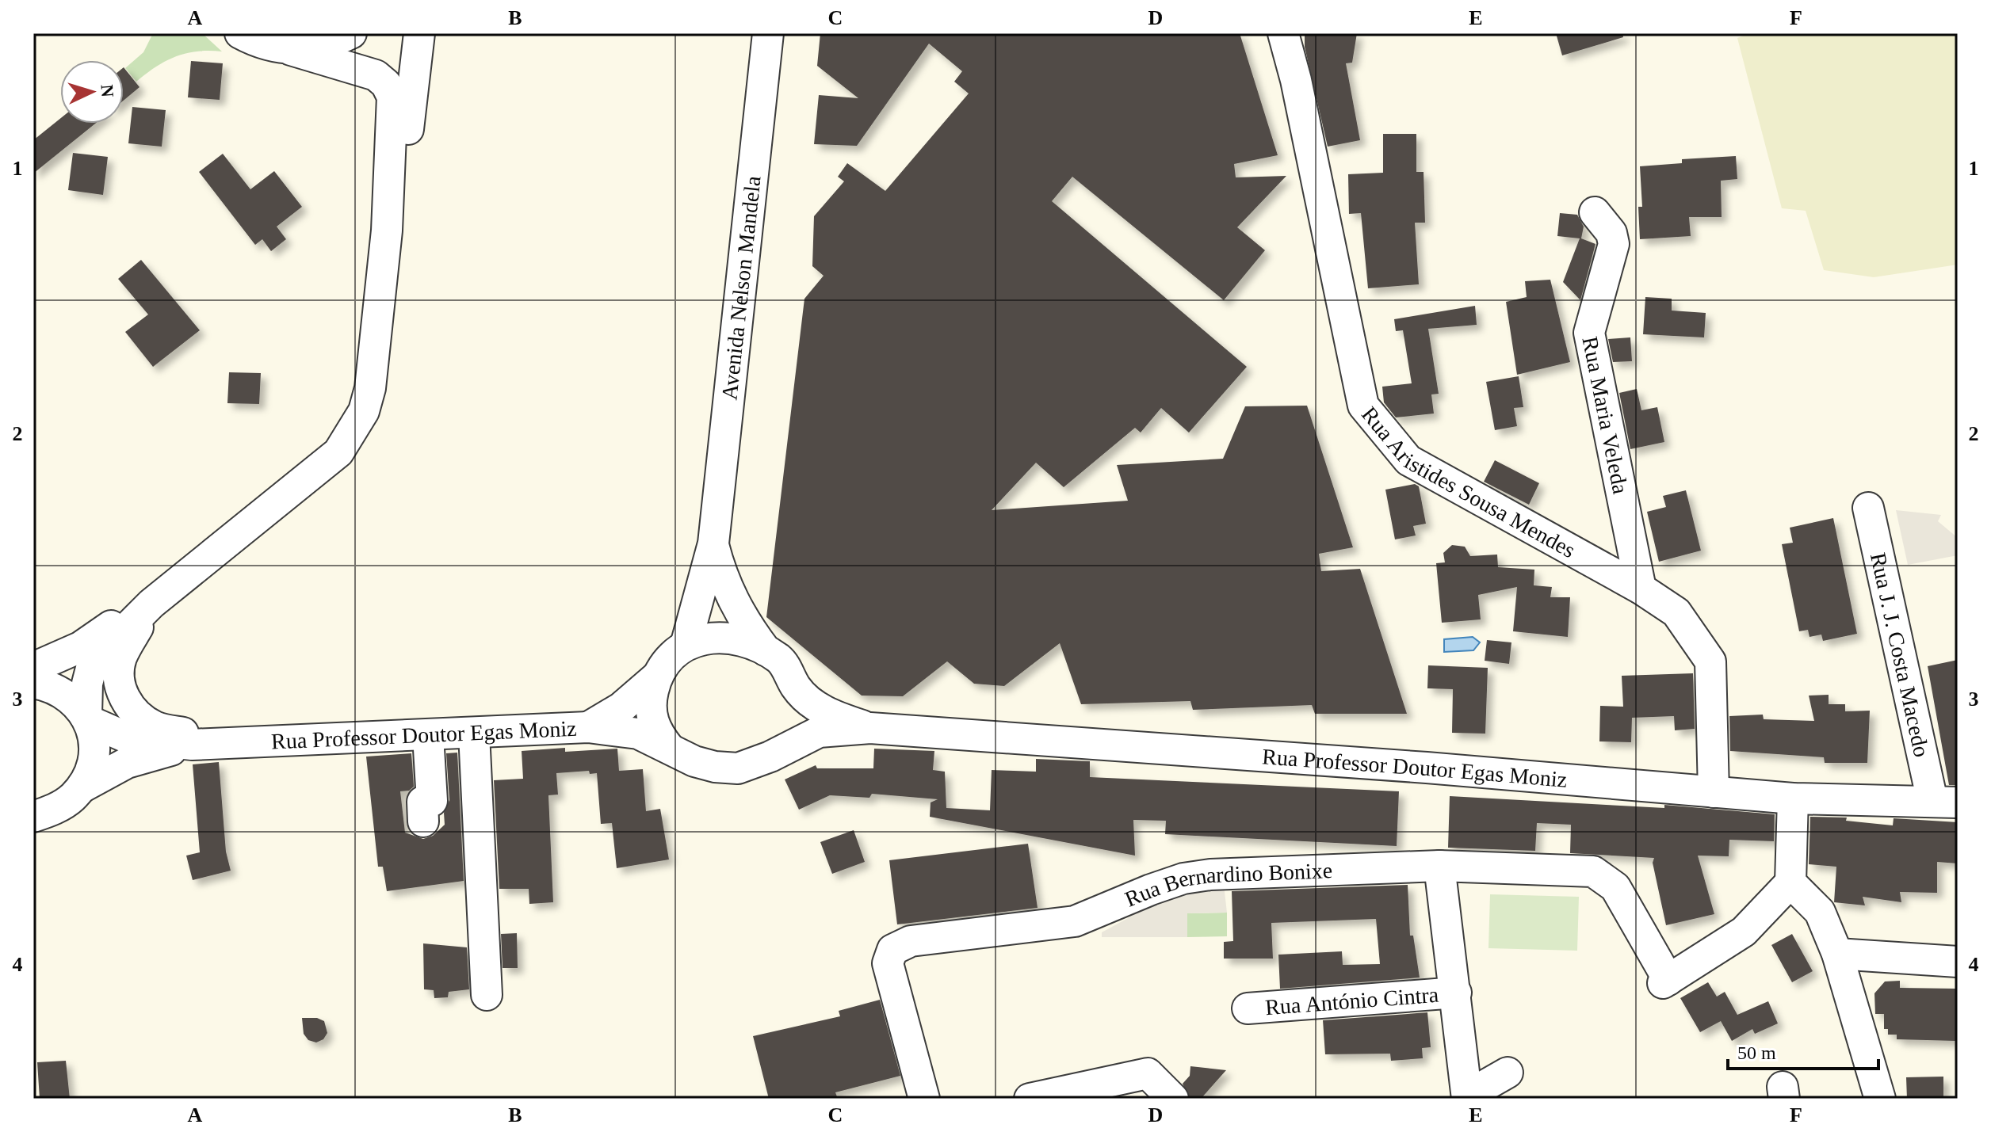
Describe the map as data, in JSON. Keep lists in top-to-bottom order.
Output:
{
  "streets": {
    "street": [
      "Avenida Nelson Mandela",
      "Rua Maria Veleda",
      "Rua Aristides Sousa Mendes",
      "Rua J. J. Costa Macedo",
      "Rua Professor Doutor Egas Moniz",
      "Rua Bernardino Bonixe",
      "Rua António Cintra"
    ]
  },
  "crossings": [
    ["Rua Maria Veleda", "Rua Aristides Sousa Mendes"],
    ["Rua Aristides Sousa Mendes", "Rua Professor Doutor Egas Moniz"],
    ["Rua J. J. Costa Macedo", "Rua Professor Doutor Egas Moniz"]
  ],
  "scale_bar": "50 m",
  "north": "right",
  "grid": {
    "columns": [
      "A",
      "B",
      "C",
      "D",
      "E",
      "F"
    ],
    "rows": [
      "1",
      "2",
      "3",
      "4"
    ]
  }
}
